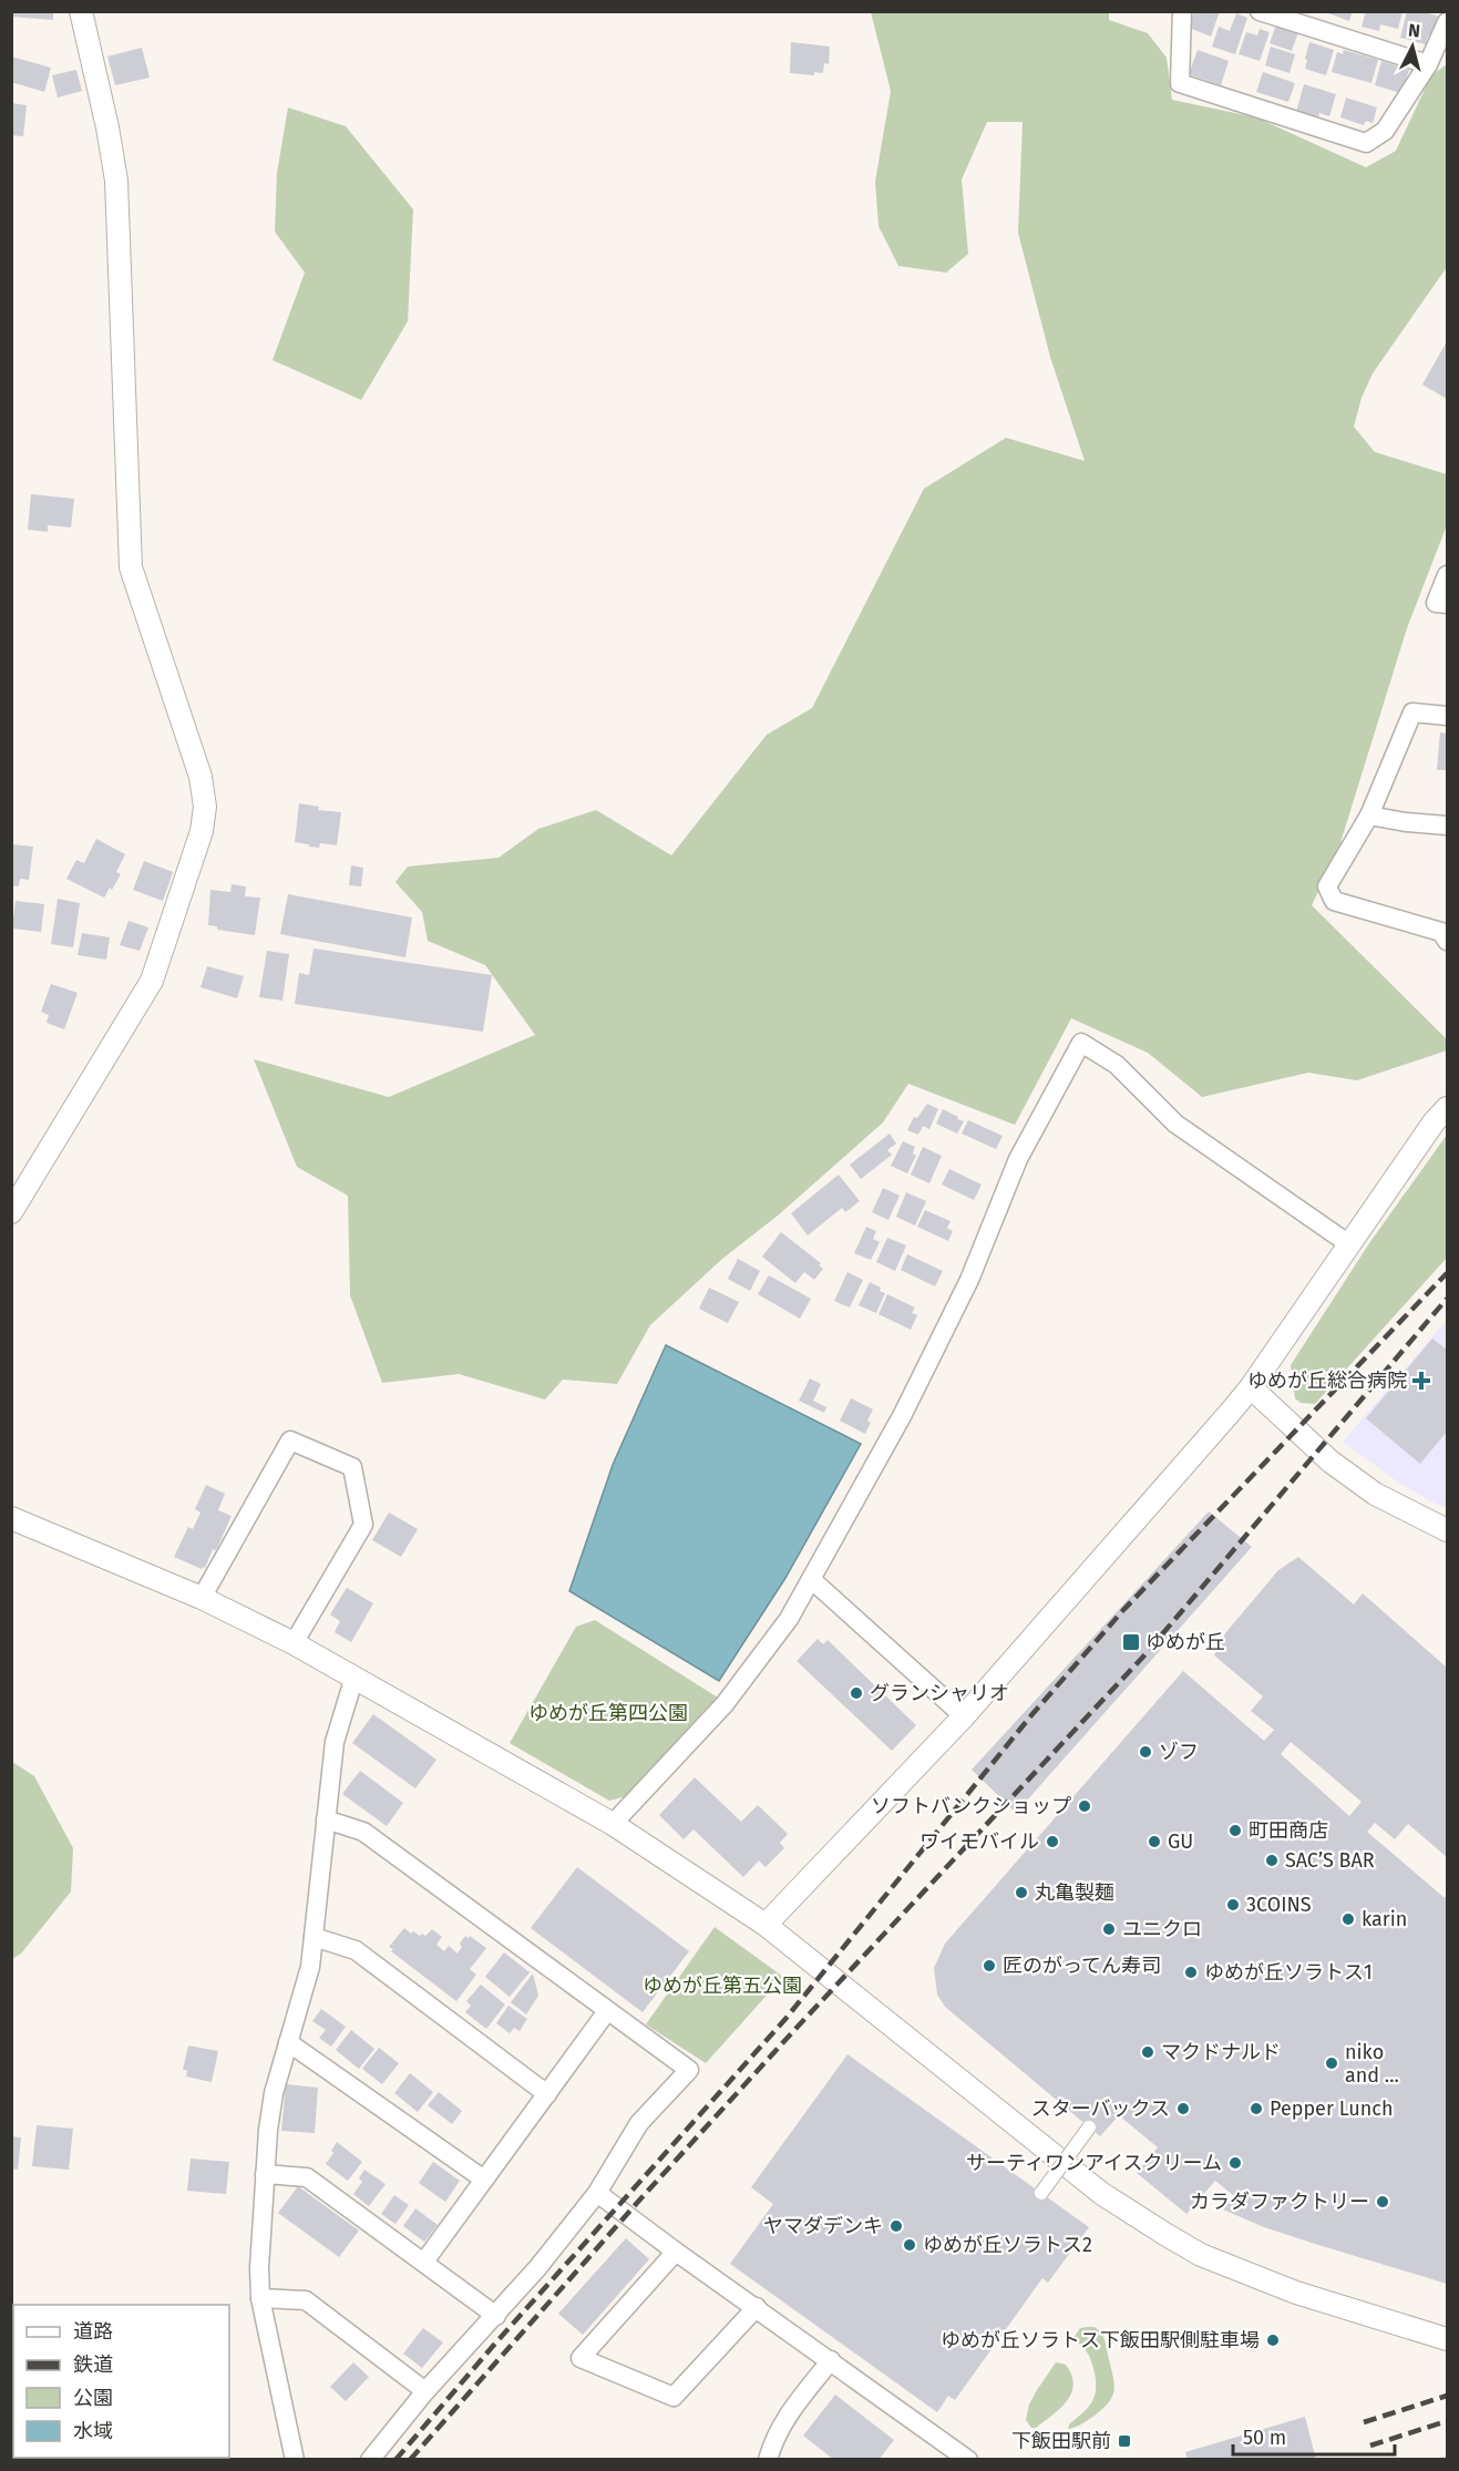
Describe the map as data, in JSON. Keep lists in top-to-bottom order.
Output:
{
  "parks": ["ゆめが丘第四公園", "ゆめが丘第五公園"],
  "places": {
    "health": ["ゆめが丘総合病院"],
    "transit": ["ゆめが丘", "下飯田駅前"],
    "other": [
      "グランシャリオ",
      "ゾフ",
      "ソフトバンクショップ",
      "町田商店",
      "ワイモバイル",
      "GU",
      "SAC’S BAR",
      "丸亀製麺",
      "3COINS",
      "karin",
      "ユニクロ",
      "匠のがってん寿司",
      "ゆめが丘ソラトス1",
      "マクドナルド",
      "niko and ...",
      "スターバックス",
      "Pepper Lunch",
      "サーティワンアイスクリーム",
      "カラダファクトリー",
      "ヤマダデンキ",
      "ゆめが丘ソラトス2",
      "ゆめが丘ソラトス下飯田駅側駐車場"
    ]
  },
  "legend": [
    "道路",
    "鉄道",
    "公園",
    "水域"
  ],
  "scale_bar": "50 m",
  "north": "top"
}
